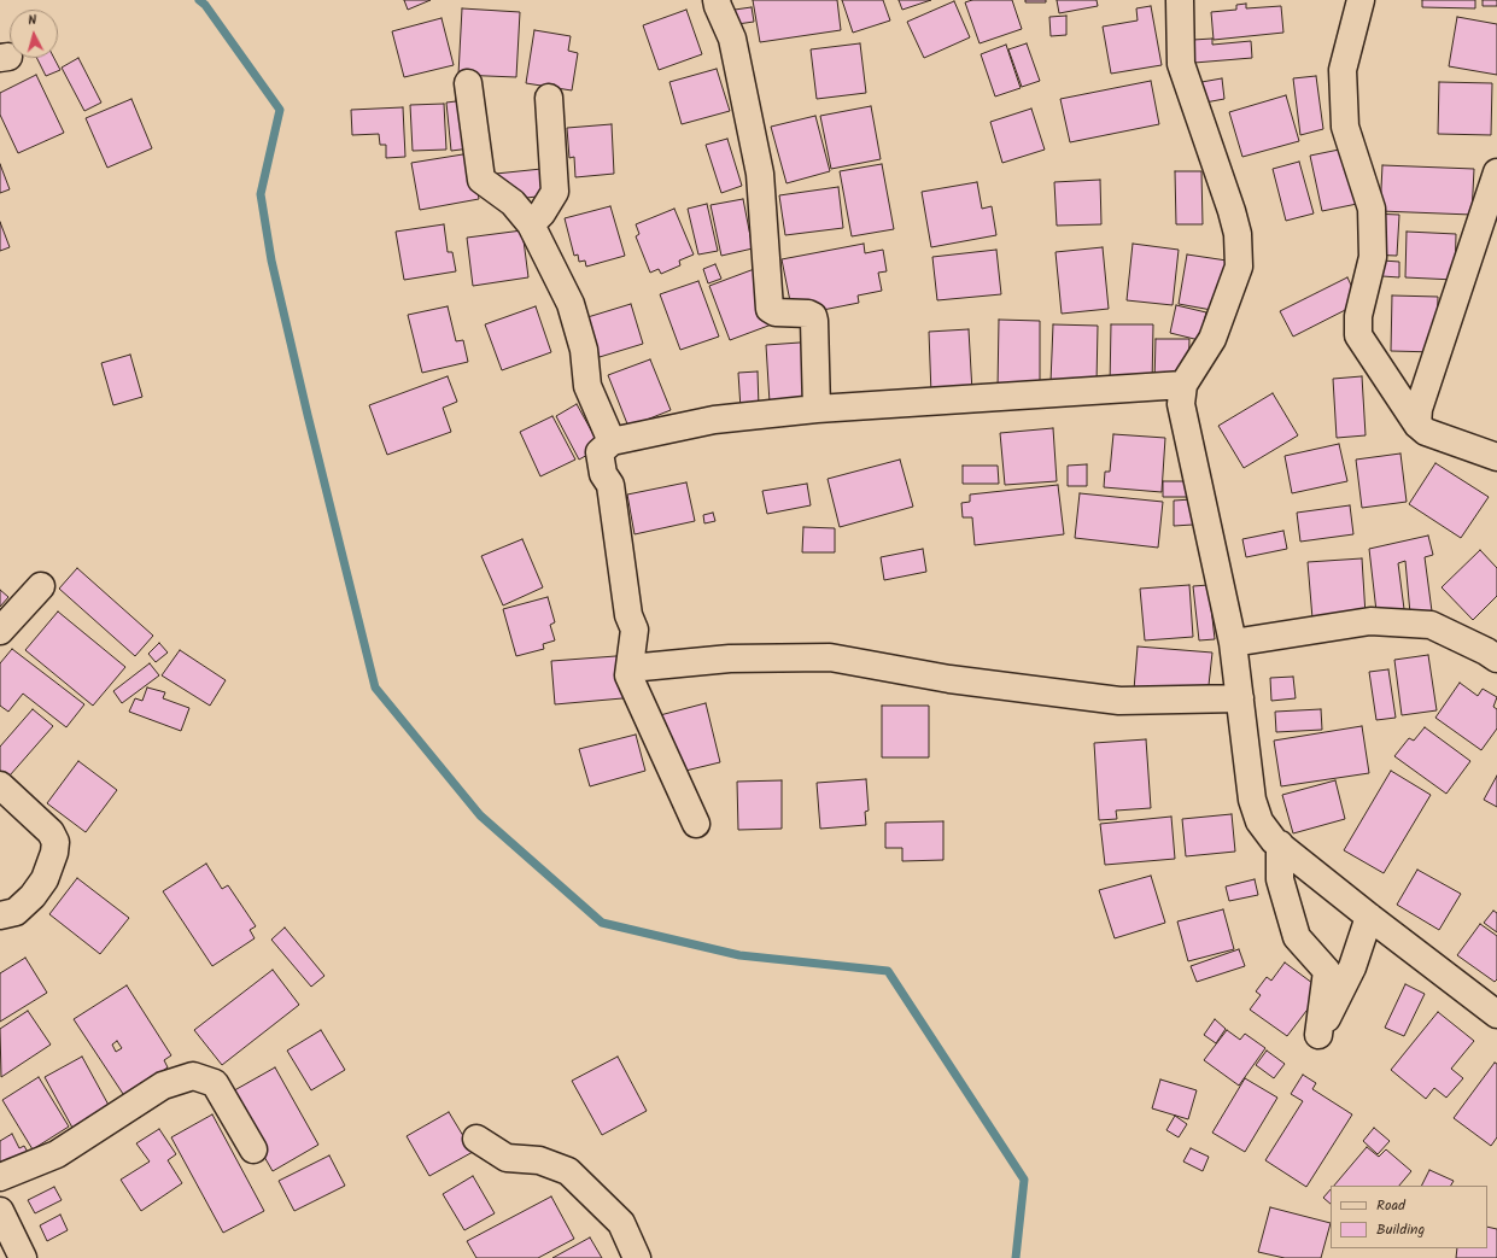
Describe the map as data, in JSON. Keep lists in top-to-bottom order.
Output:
{
  "legend": ["Road", "Building"],
  "north": "top"
}
